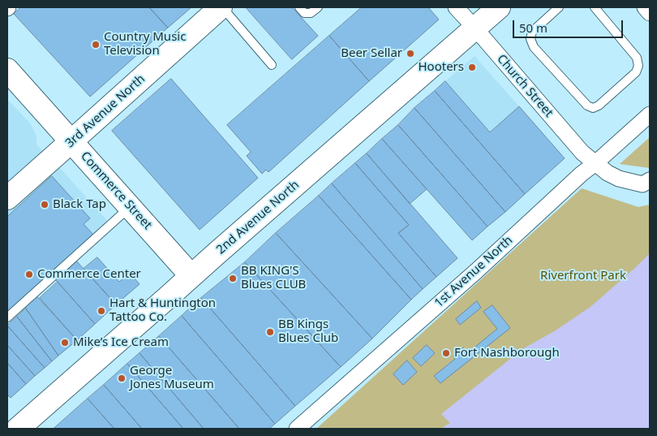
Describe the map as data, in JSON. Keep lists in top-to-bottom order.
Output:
{
  "streets": {
    "street": [
      "Church Street",
      "3rd Avenue North",
      "Commerce Street",
      "2nd Avenue North",
      "1st Avenue North"
    ]
  },
  "crossings": [
    ["Church Street", "2nd Avenue North"],
    ["Church Street", "1st Avenue North"],
    ["3rd Avenue North", "Commerce Street"],
    ["Commerce Street", "2nd Avenue North"]
  ],
  "parks": ["Riverfront Park"],
  "places": [
    "Country Music Television",
    "Beer Sellar",
    "Hooters",
    "Black Tap",
    "Commerce Center",
    "BB KING'S Blues CLUB",
    "Hart & Huntington Tattoo Co.",
    "BB Kings Blues Club",
    "Mike’s Ice Cream",
    "Fort Nashborough",
    "George Jones Museum"
  ],
  "scale_bar": "50 m"
}
